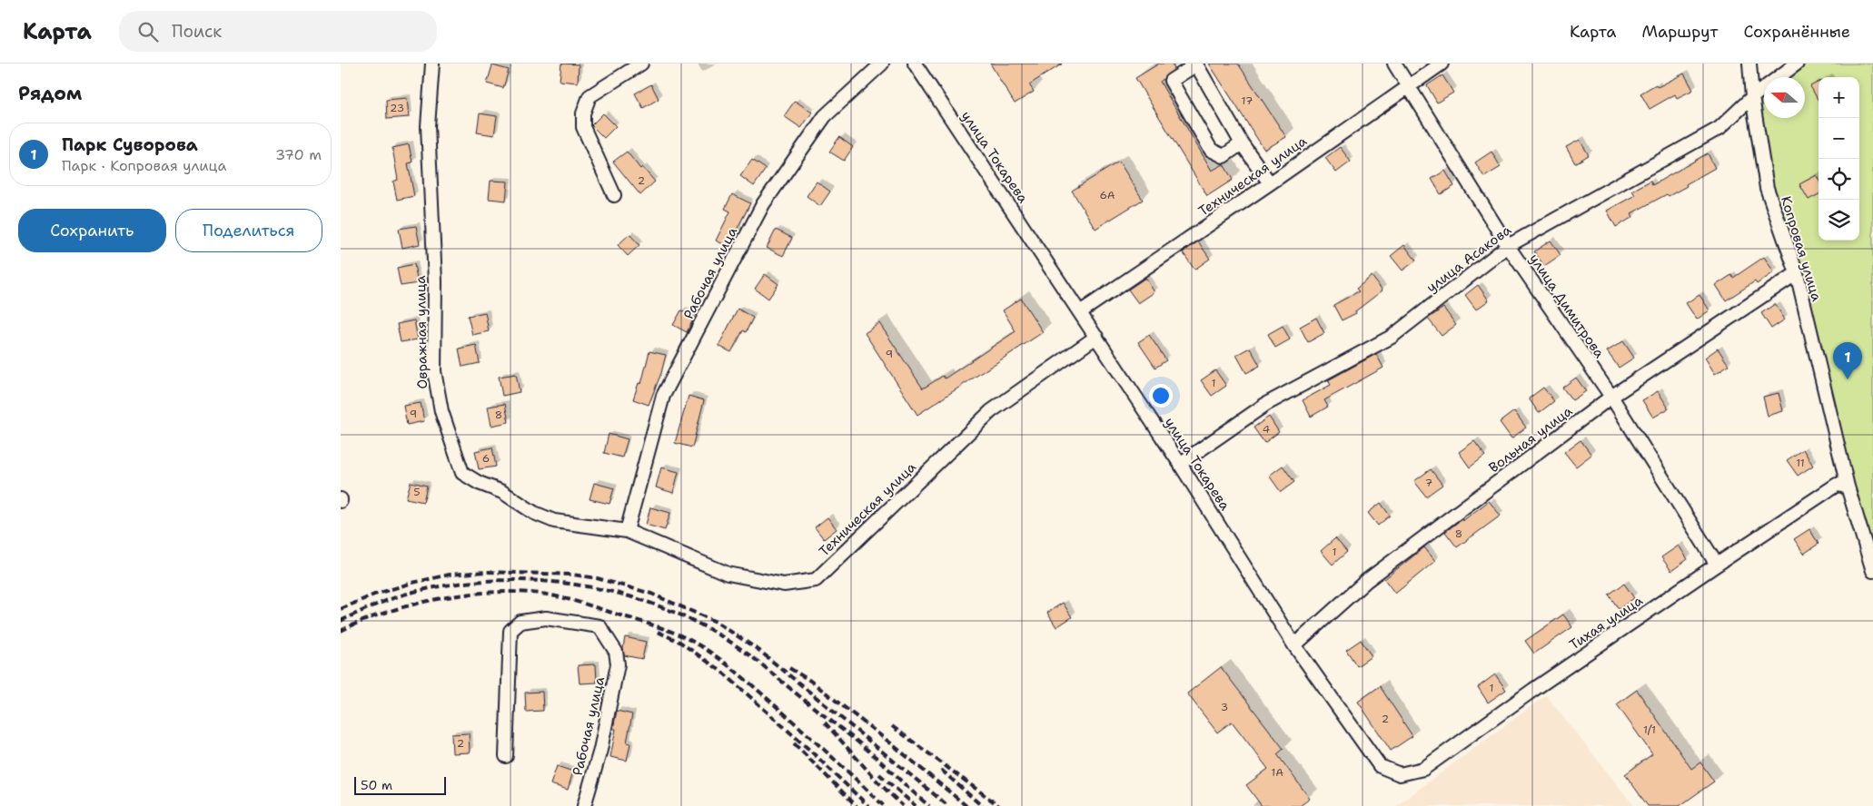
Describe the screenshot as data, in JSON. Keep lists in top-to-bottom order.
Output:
{
  "streets": {
    "street": [
      "улица Токарева",
      "Техническая улица",
      "Копровая улица",
      "улица Асакова",
      "Рабочая улица",
      "улица Димитрова",
      "Овражная улица",
      "Вольная улица",
      "Тихая улица"
    ]
  },
  "crossings": [
    ["улица Токарева", "Техническая улица"],
    ["улица Токарева", "улица Асакова"],
    ["улица Токарева", "Вольная улица"],
    ["улица Токарева", "Тихая улица"],
    ["Техническая улица", "Рабочая улица"],
    ["Техническая улица", "улица Димитрова"],
    ["Техническая улица", "Овражная улица"],
    ["Копровая улица", "улица Асакова"],
    ["Копровая улица", "Вольная улица"],
    ["Копровая улица", "Тихая улица"],
    ["улица Асакова", "улица Димитрова"],
    ["Рабочая улица", "Овражная улица"],
    ["улица Димитрова", "Вольная улица"],
    ["улица Димитрова", "Тихая улица"]
  ],
  "house_numbers": [
    "17",
    "23",
    "2",
    "6А",
    "9",
    "1",
    "9",
    "8",
    "4",
    "6",
    "11",
    "7",
    "5",
    "8",
    "1",
    "1",
    "3",
    "2",
    "1/1",
    "2",
    "1А"
  ],
  "scale_bar": "50 m",
  "north": "left",
  "page": {
    "header": "Карта",
    "search": "Поиск",
    "nav": ["Карта", "Маршрут", "Сохранённые"],
    "heading": "Рядом",
    "map_buttons": ["+", "−"],
    "list": [
      {
        "mark": "1",
        "name": "Парк Суворова",
        "note": "Парк · Копровая улица",
        "value": "370 m"
      }
    ],
    "buttons": ["Сохранить", "Поделиться"],
    "pins": "1",
    "scale": "50 m"
  }
}
